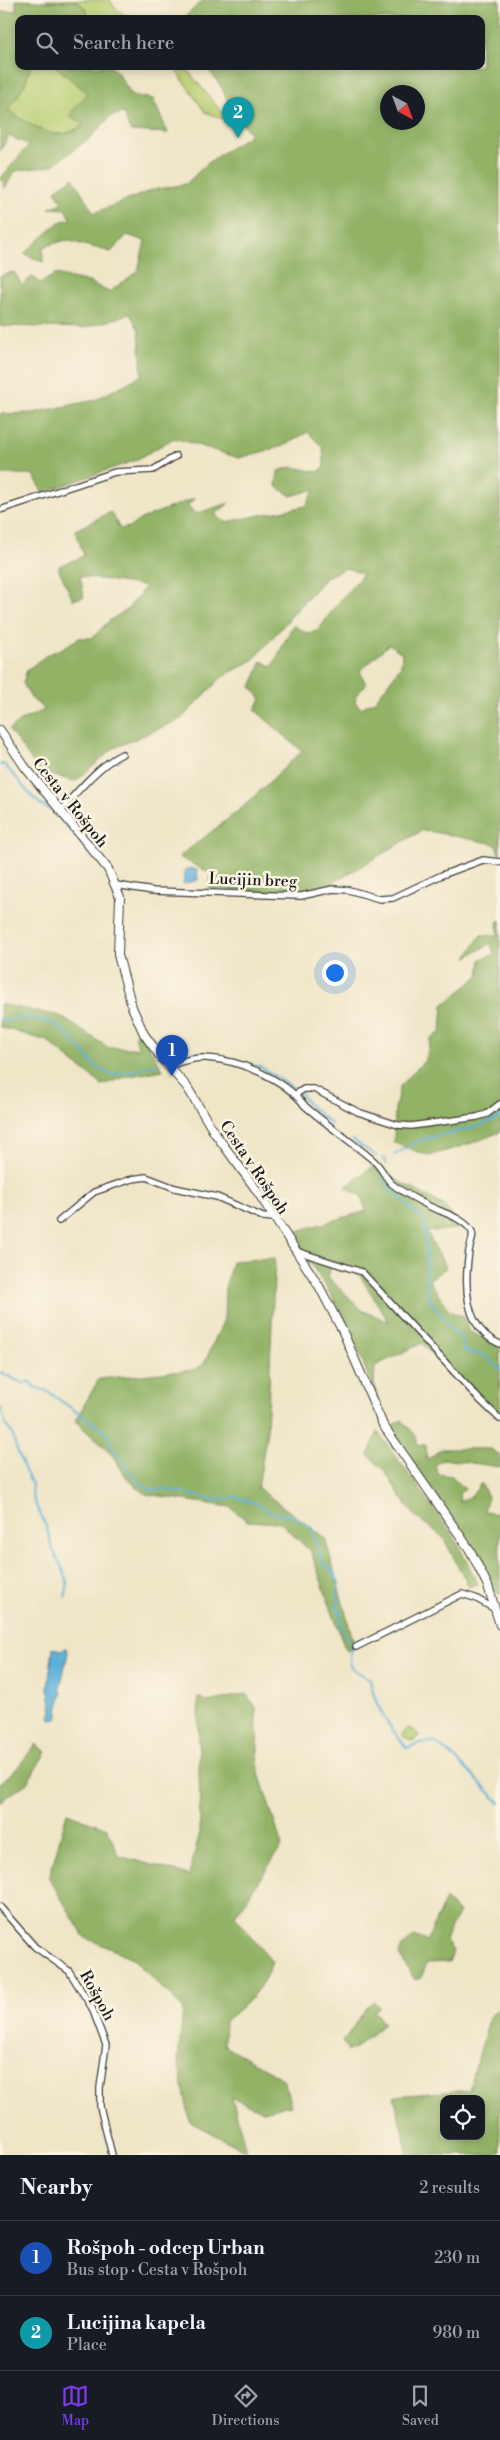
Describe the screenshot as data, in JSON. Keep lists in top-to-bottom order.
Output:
{
  "streets": {
    "street": ["Cesta v Rošpoh", "Lucijin breg", "Rošpoh"]
  },
  "crossings": [
    ["Cesta v Rošpoh", "Lucijin breg"]
  ],
  "north": "bottom right",
  "page": {
    "search": "Search here",
    "pins": ["2", "1"],
    "heading": ["Nearby", "2 results"],
    "list": [
      {
        "mark": "1",
        "name": "Rošpoh - odcep Urban",
        "note": "Bus stop · Cesta v Rošpoh",
        "value": "230 m"
      },
      {
        "mark": "2",
        "name": "Lucijina kapela",
        "note": "Place",
        "value": "980 m"
      }
    ],
    "nav": ["Map", "Directions", "Saved"]
  }
}
